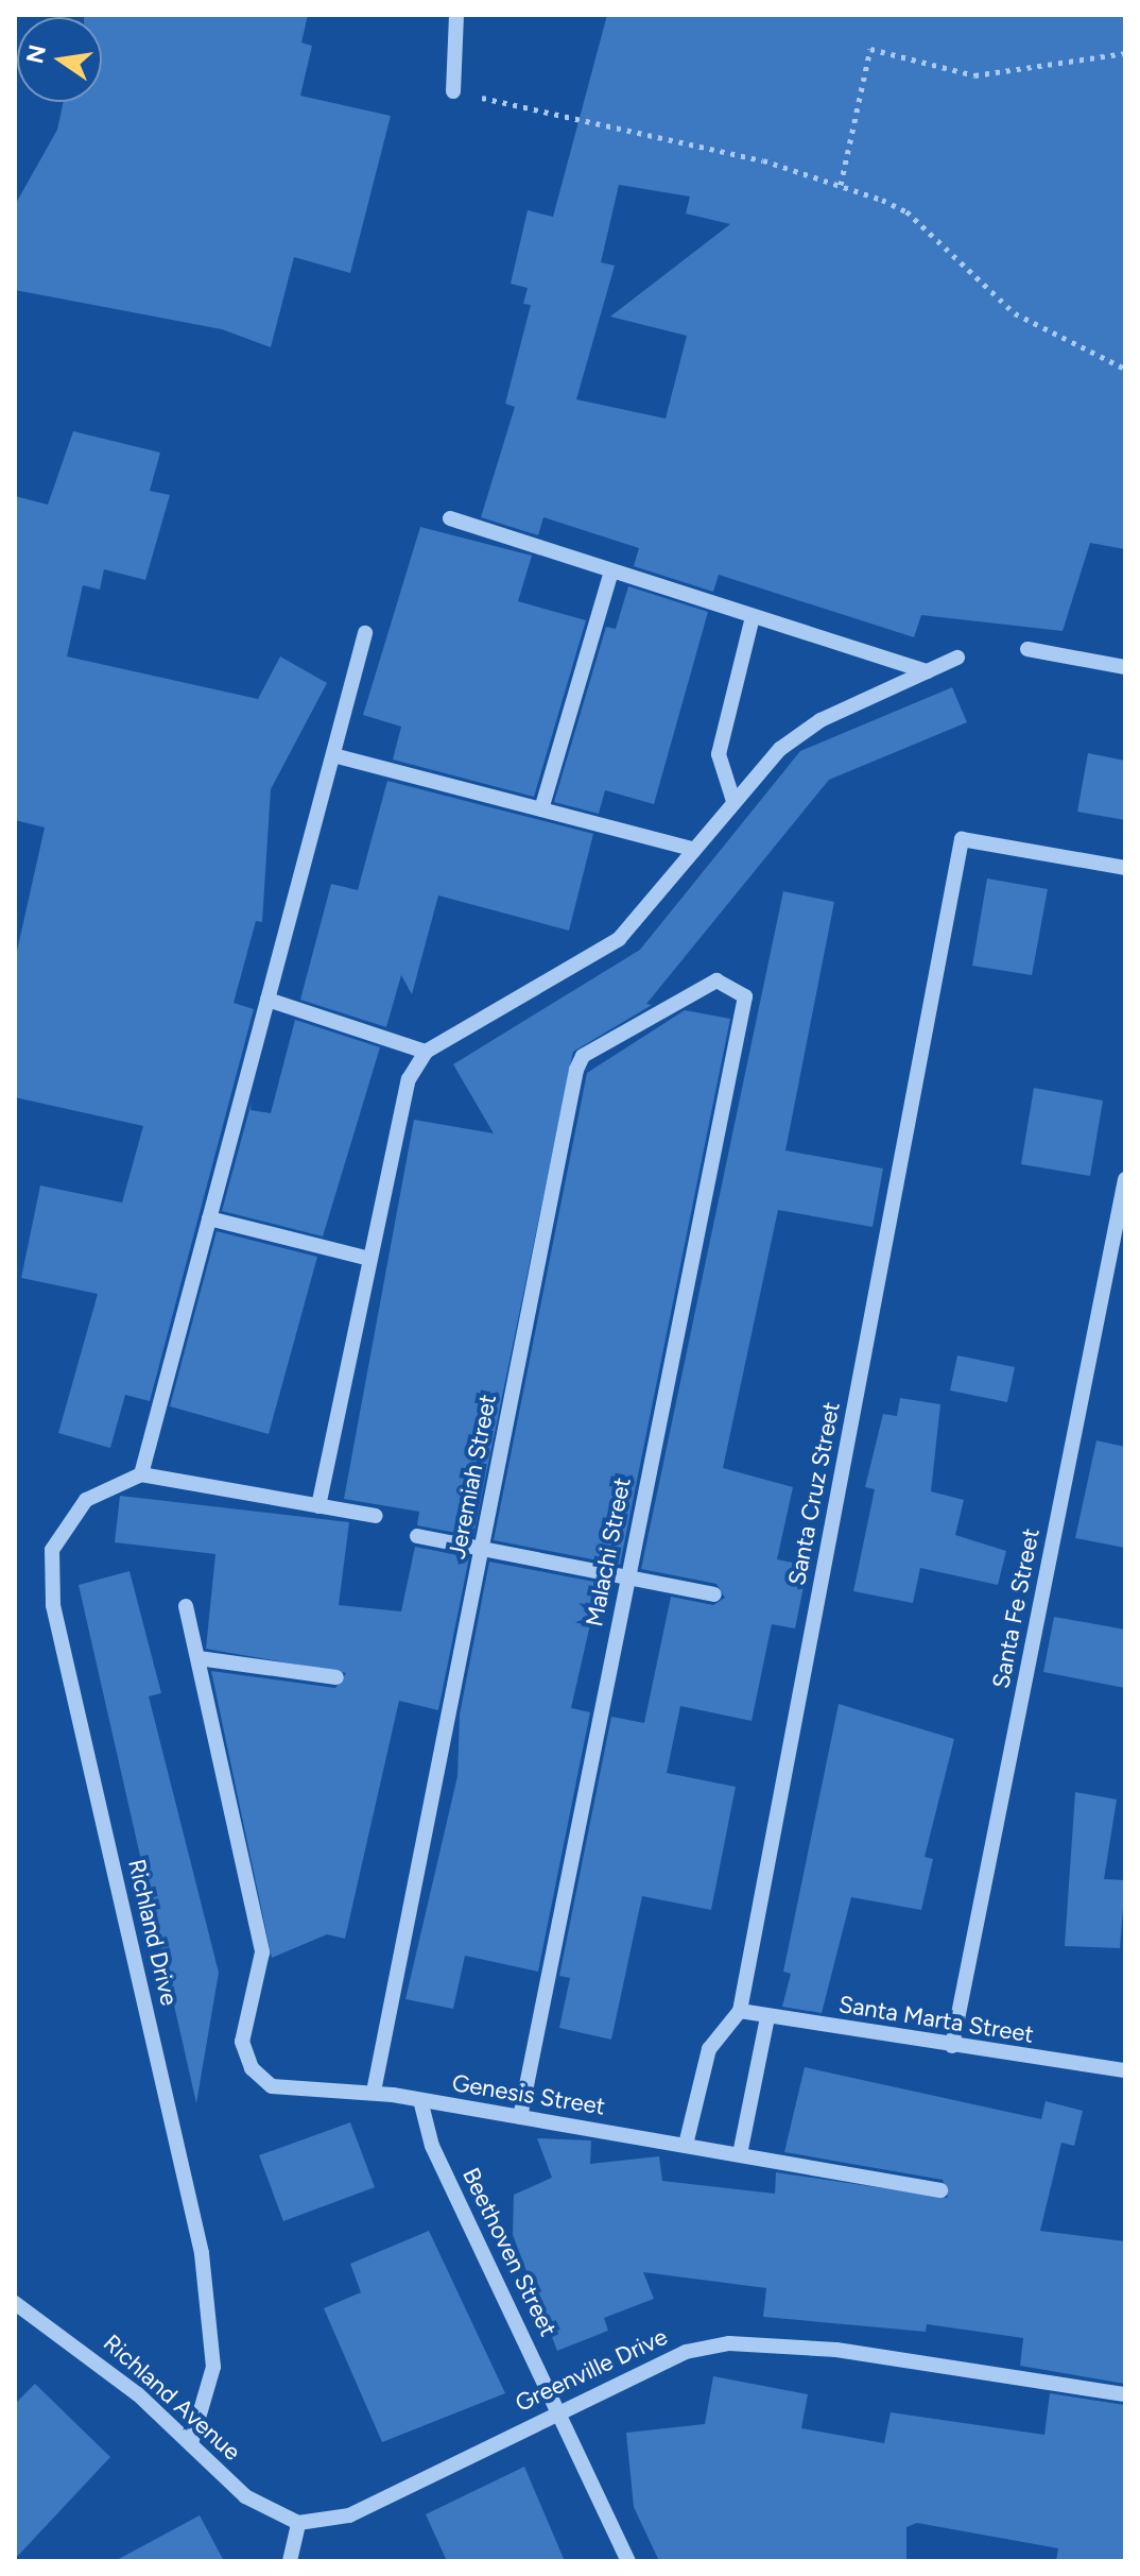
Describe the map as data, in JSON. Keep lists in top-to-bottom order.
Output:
{
  "streets": {
    "street": [
      "Jeremiah Street",
      "Santa Cruz Street",
      "Malachi Street",
      "Santa Fe Street",
      "Richland Drive",
      "Santa Marta Street",
      "Genesis Street",
      "Beethoven Street",
      "Greenville Drive",
      "Richland Avenue"
    ]
  },
  "crossings": [
    ["Jeremiah Street", "Malachi Street"],
    ["Jeremiah Street", "Genesis Street"],
    ["Santa Cruz Street", "Santa Marta Street"],
    ["Santa Cruz Street", "Genesis Street"],
    ["Malachi Street", "Genesis Street"],
    ["Santa Fe Street", "Santa Marta Street"],
    ["Richland Drive", "Richland Avenue"],
    ["Genesis Street", "Beethoven Street"],
    ["Beethoven Street", "Greenville Drive"],
    ["Greenville Drive", "Richland Avenue"]
  ],
  "north": "left"
}
